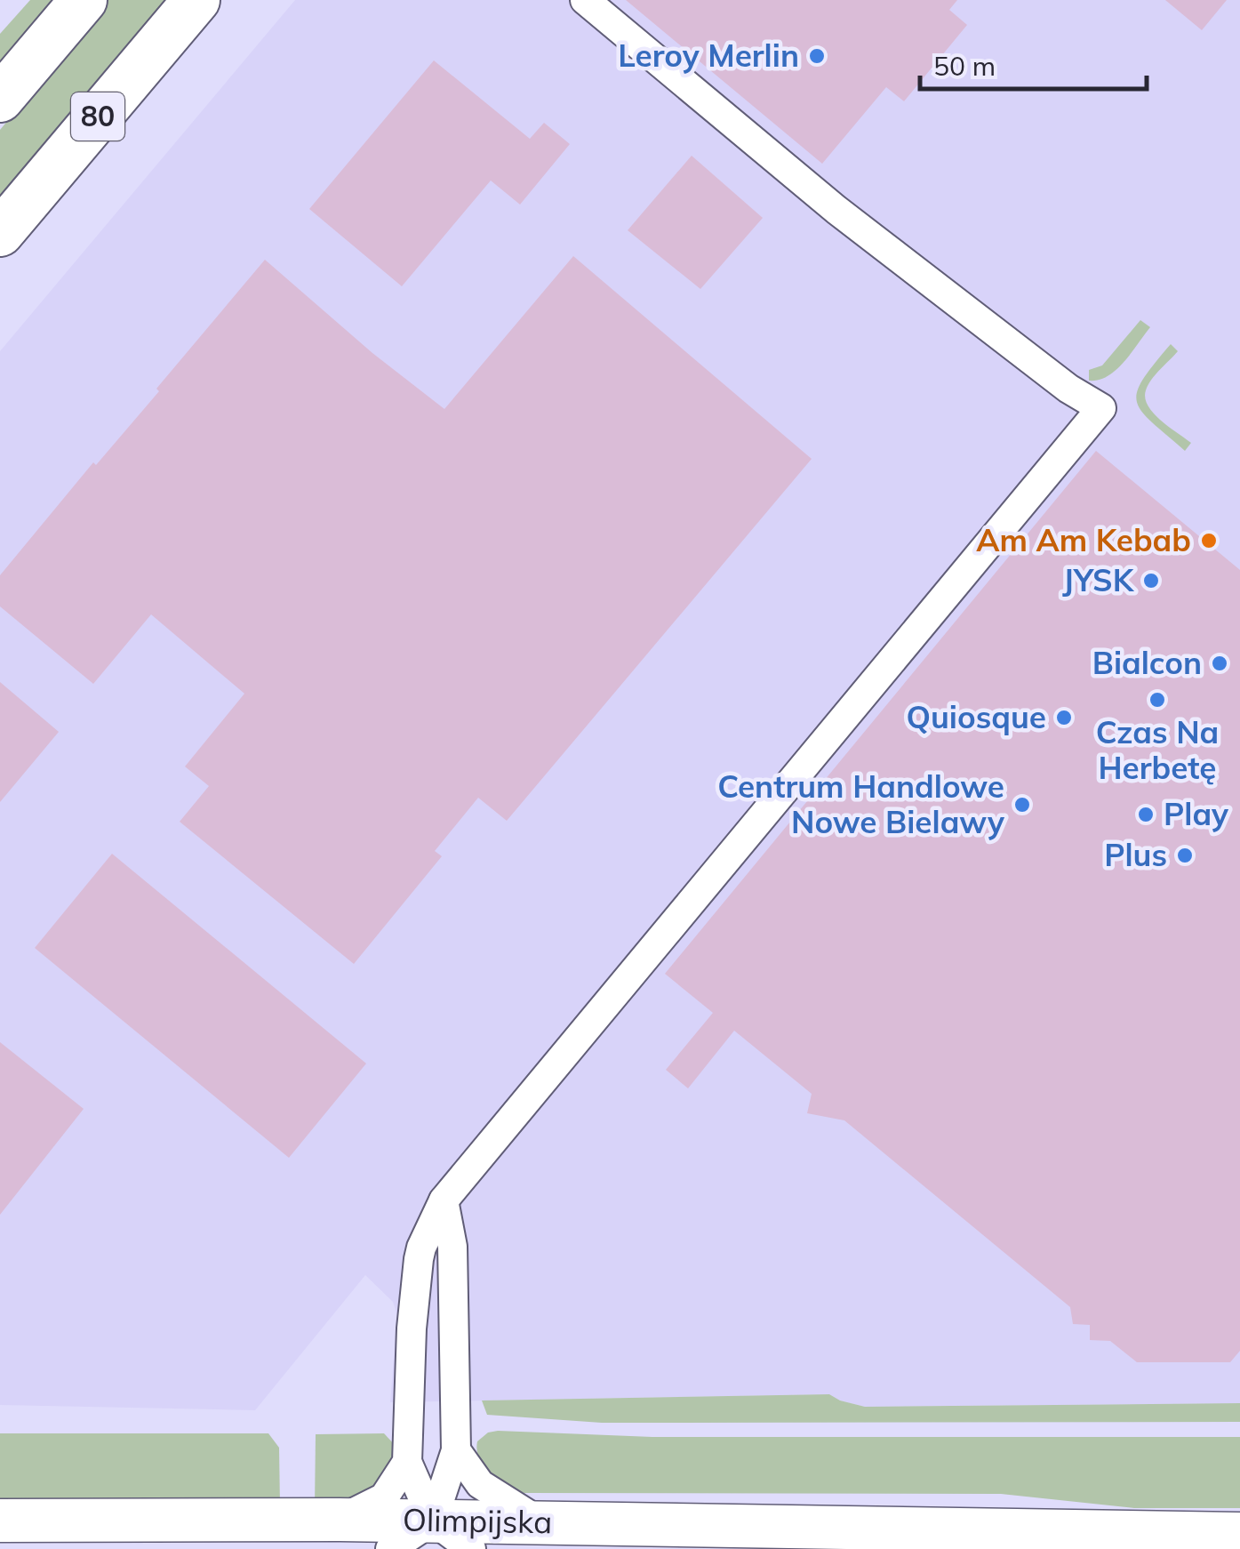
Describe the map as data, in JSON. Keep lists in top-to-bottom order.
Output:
{
  "streets": {
    "main road": ["80", "Olimpijska"]
  },
  "places": [
    "Leroy Merlin",
    "Am Am Kebab",
    "JYSK",
    "Bialcon",
    "Czas Na Herbetę",
    "Quiosque",
    "Centrum Handlowe Nowe Bielawy",
    "Play",
    "Plus"
  ],
  "scale_bar": "50 m"
}
